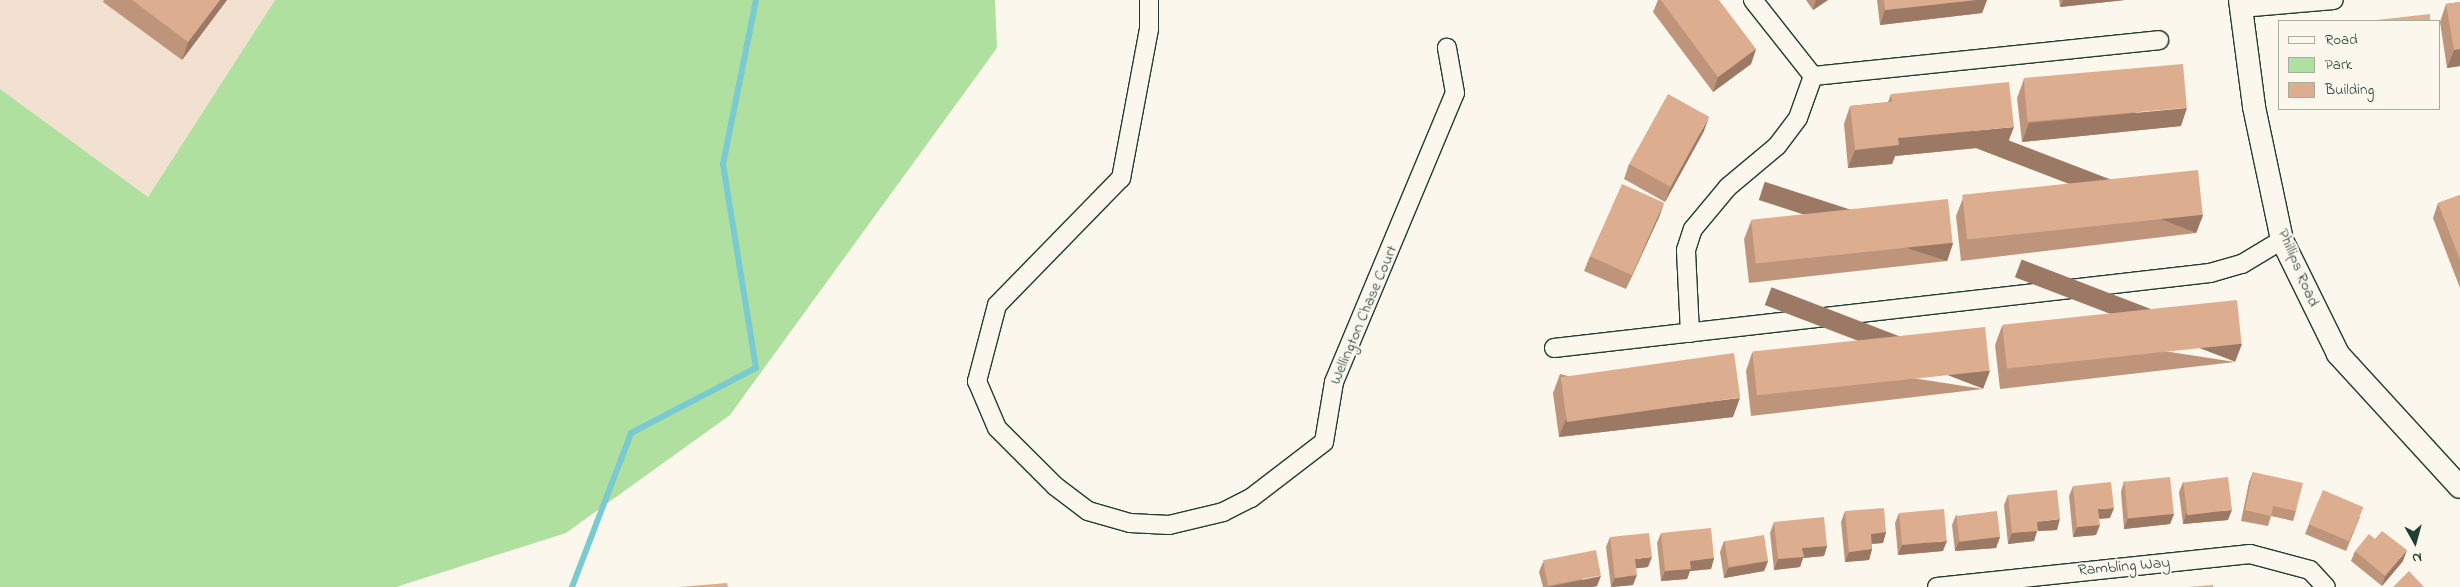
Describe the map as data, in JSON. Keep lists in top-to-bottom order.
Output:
{
  "streets": {
    "street": ["Phillips Road", "Wellington Chase Court", "Rambling Way"]
  },
  "legend": ["Road", "Park", "Building"],
  "north": "bottom"
}
